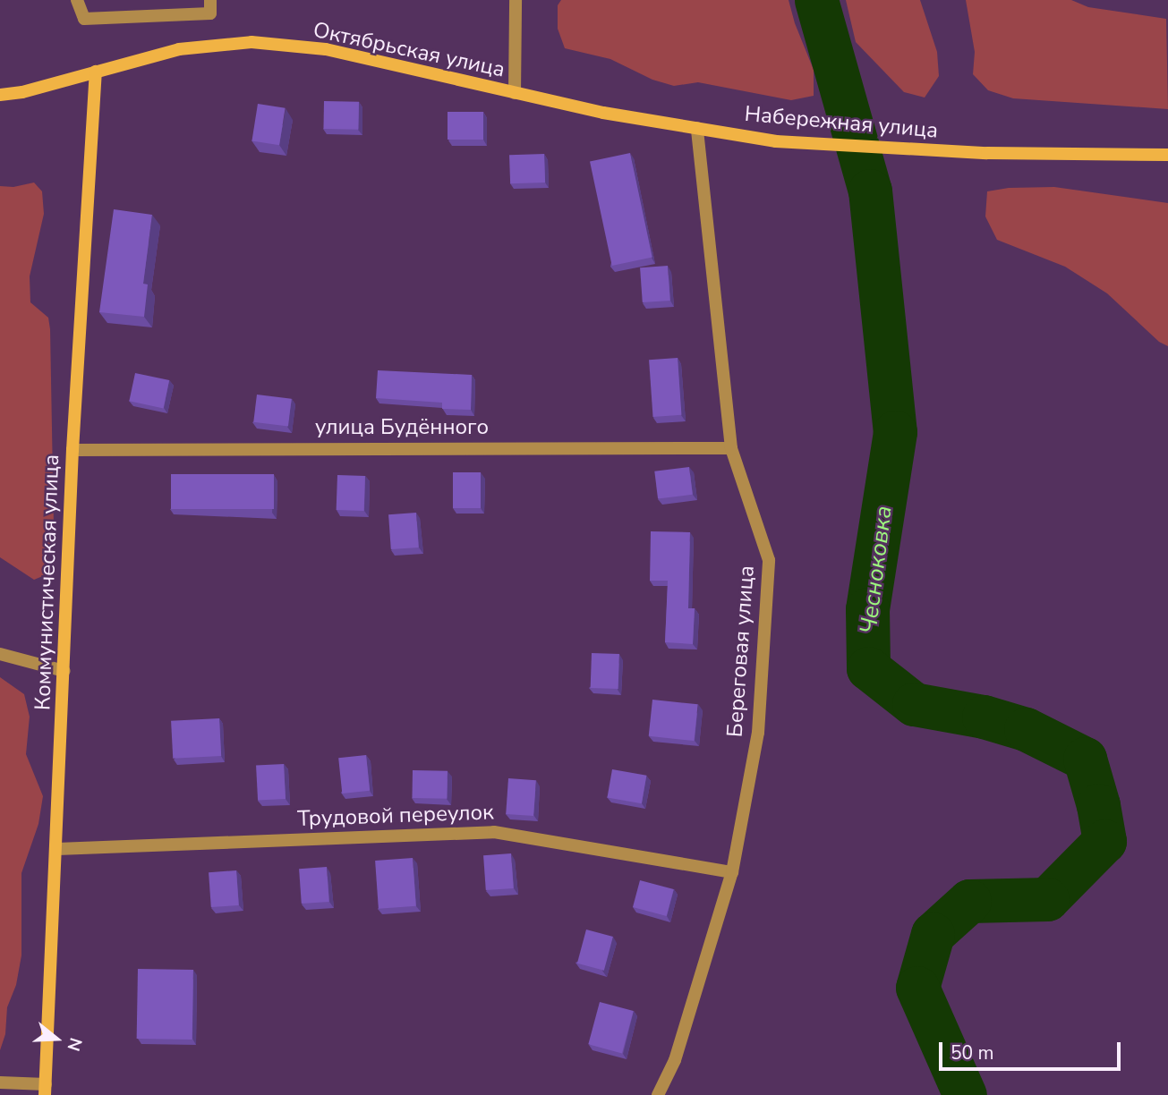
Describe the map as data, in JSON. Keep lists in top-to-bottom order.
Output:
{
  "streets": {
    "street": [
      "Октябрьская улица",
      "Набережная улица",
      "улица Будённого",
      "Коммунистическая улица",
      "Береговая улица",
      "Трудовой переулок"
    ]
  },
  "crossings": [
    ["Октябрьская улица", "Набережная улица"],
    ["Октябрьская улица", "Коммунистическая улица"],
    ["Набережная улица", "Береговая улица"],
    ["улица Будённого", "Коммунистическая улица"],
    ["улица Будённого", "Береговая улица"],
    ["Коммунистическая улица", "Трудовой переулок"],
    ["Береговая улица", "Трудовой переулок"]
  ],
  "water": ["Чесноковка"],
  "scale_bar": "50 m",
  "north": "right"
}
